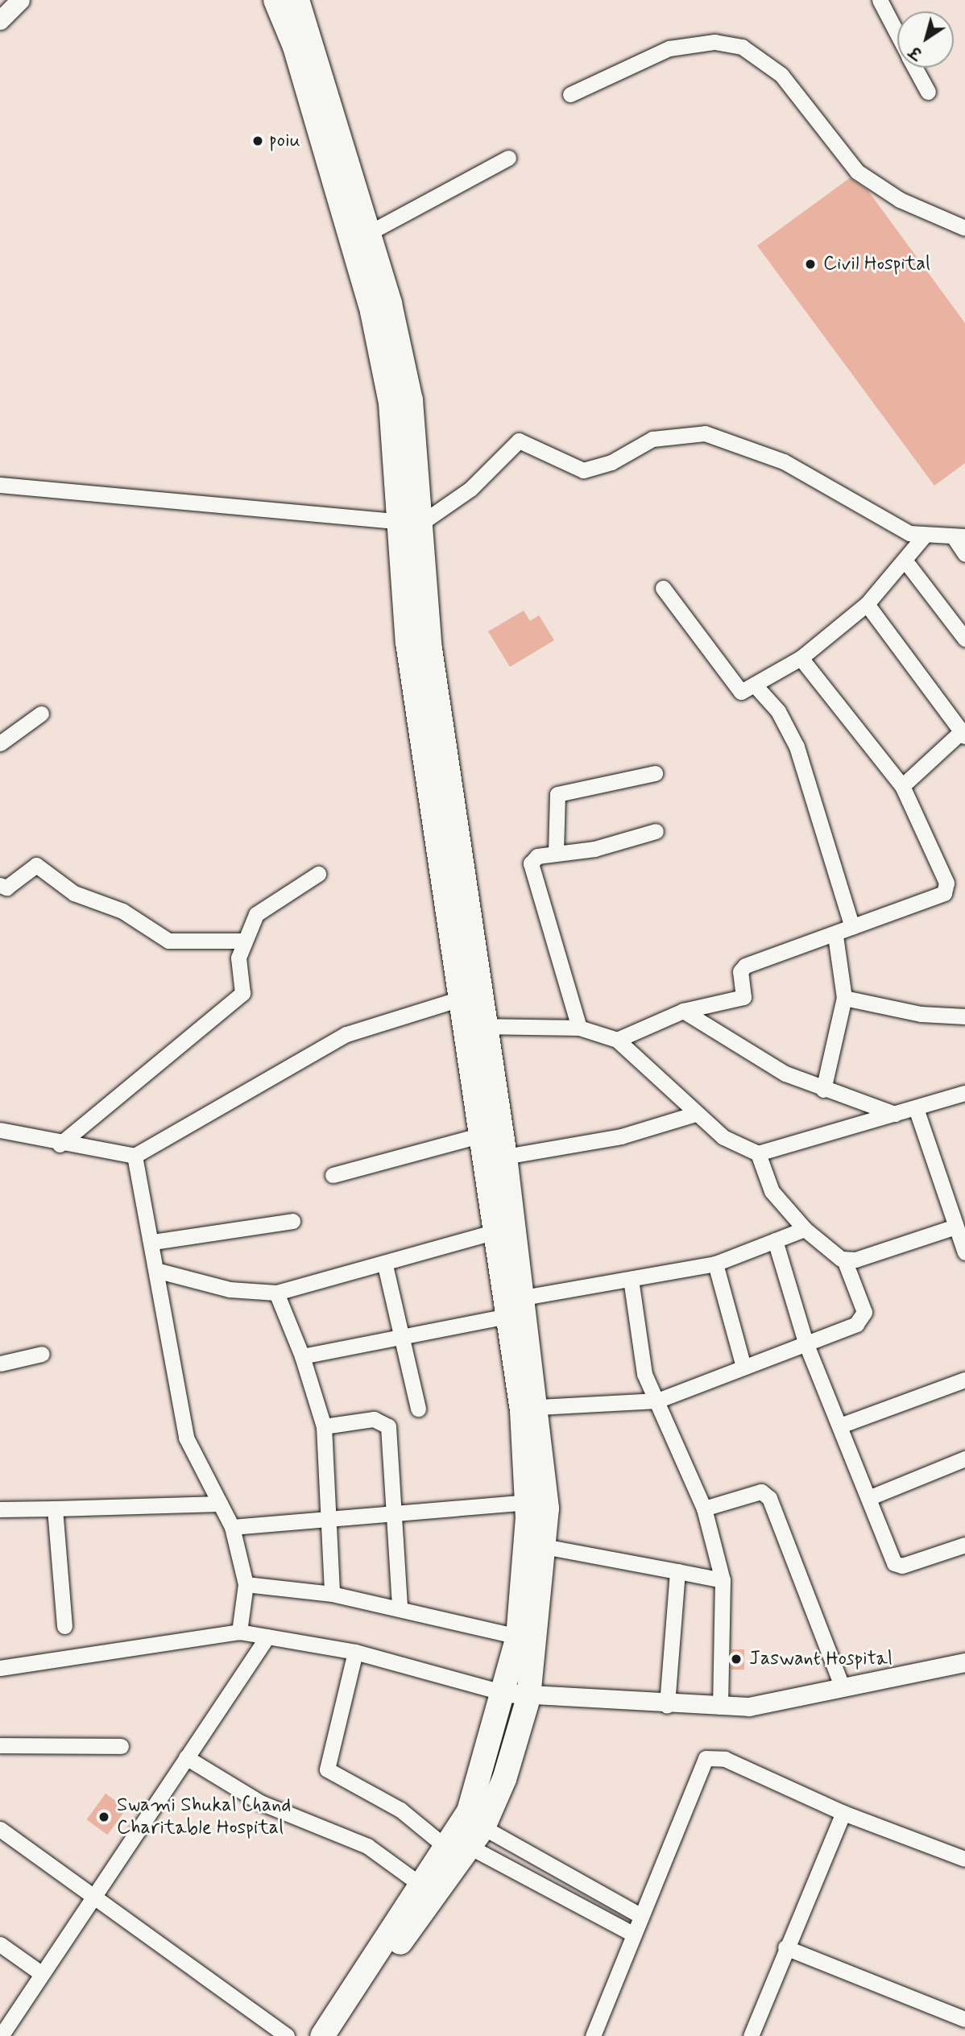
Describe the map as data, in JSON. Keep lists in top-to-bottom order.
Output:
{
  "places": [
    "poiu",
    "Civil Hospital",
    "Jaswant Hospital",
    "Swami Shukal Chand Charitable Hospital"
  ],
  "north": "bottom left"
}
